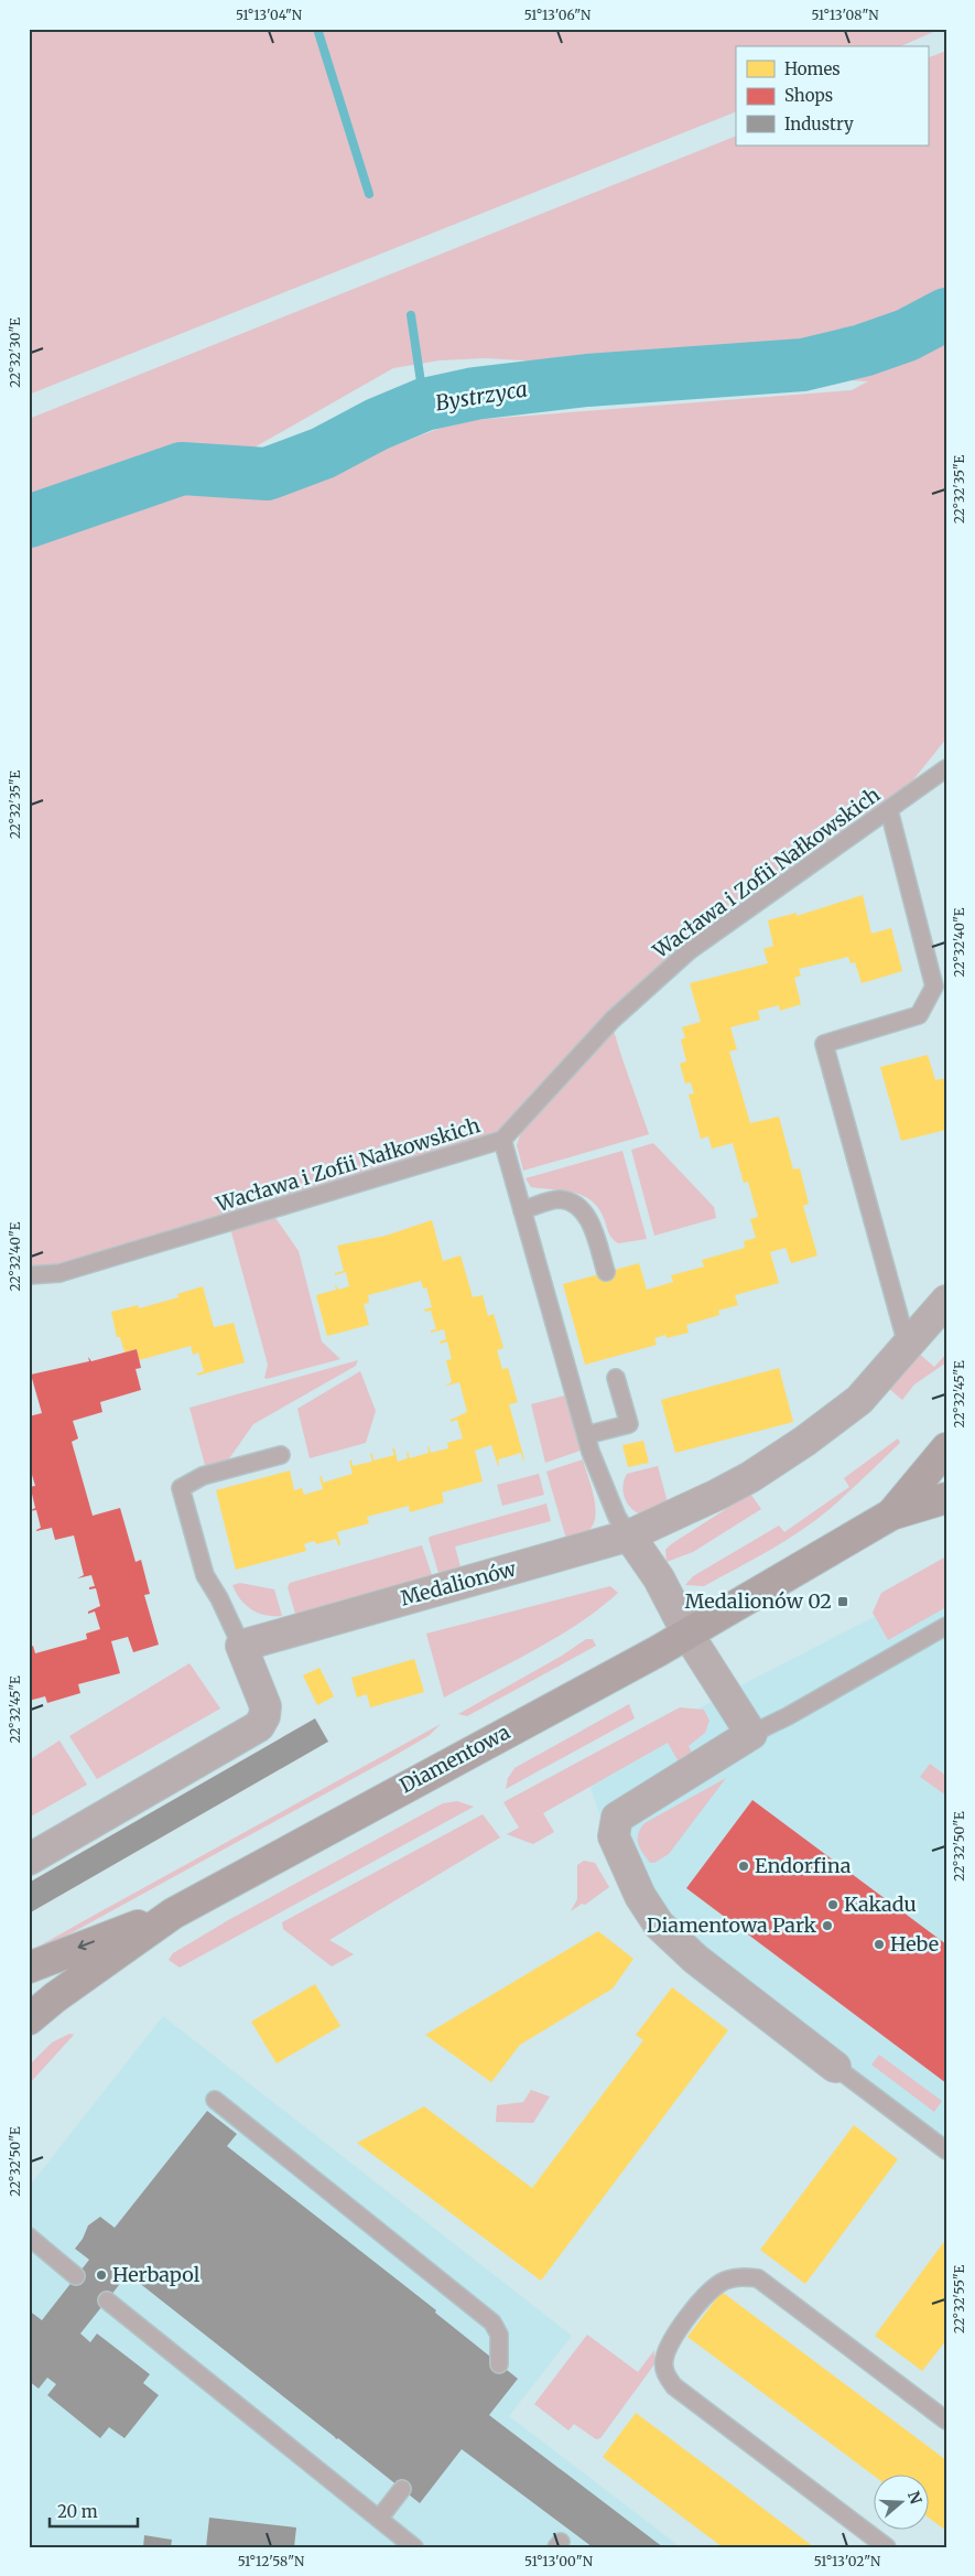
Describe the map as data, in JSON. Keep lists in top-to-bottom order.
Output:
{
  "streets": {
    "street": ["Medalionów", "Diamentowa"],
    "lane": ["Wacława i Zofii Nałkowskich"]
  },
  "water": ["Bystrzyca"],
  "places": {
    "transit": ["Medalionów 02"],
    "other": [
      "Endorfina",
      "Kakadu",
      "Diamentowa Park",
      "Hebe",
      "Herbapol"
    ]
  },
  "legend": ["Homes", "Shops", "Industry"],
  "scale_bar": "20 m",
  "north": "right",
  "coordinates": [
    "51°13'04\"N",
    "51°13'06\"N",
    "51°13'08\"N",
    "22°32'30\"E",
    "22°32'35\"E",
    "22°32'40\"E",
    "22°32'45\"E",
    "22°32'50\"E",
    "22°32'55\"E",
    "51°12'58\"N",
    "51°13'00\"N",
    "51°13'02\"N"
  ]
}
